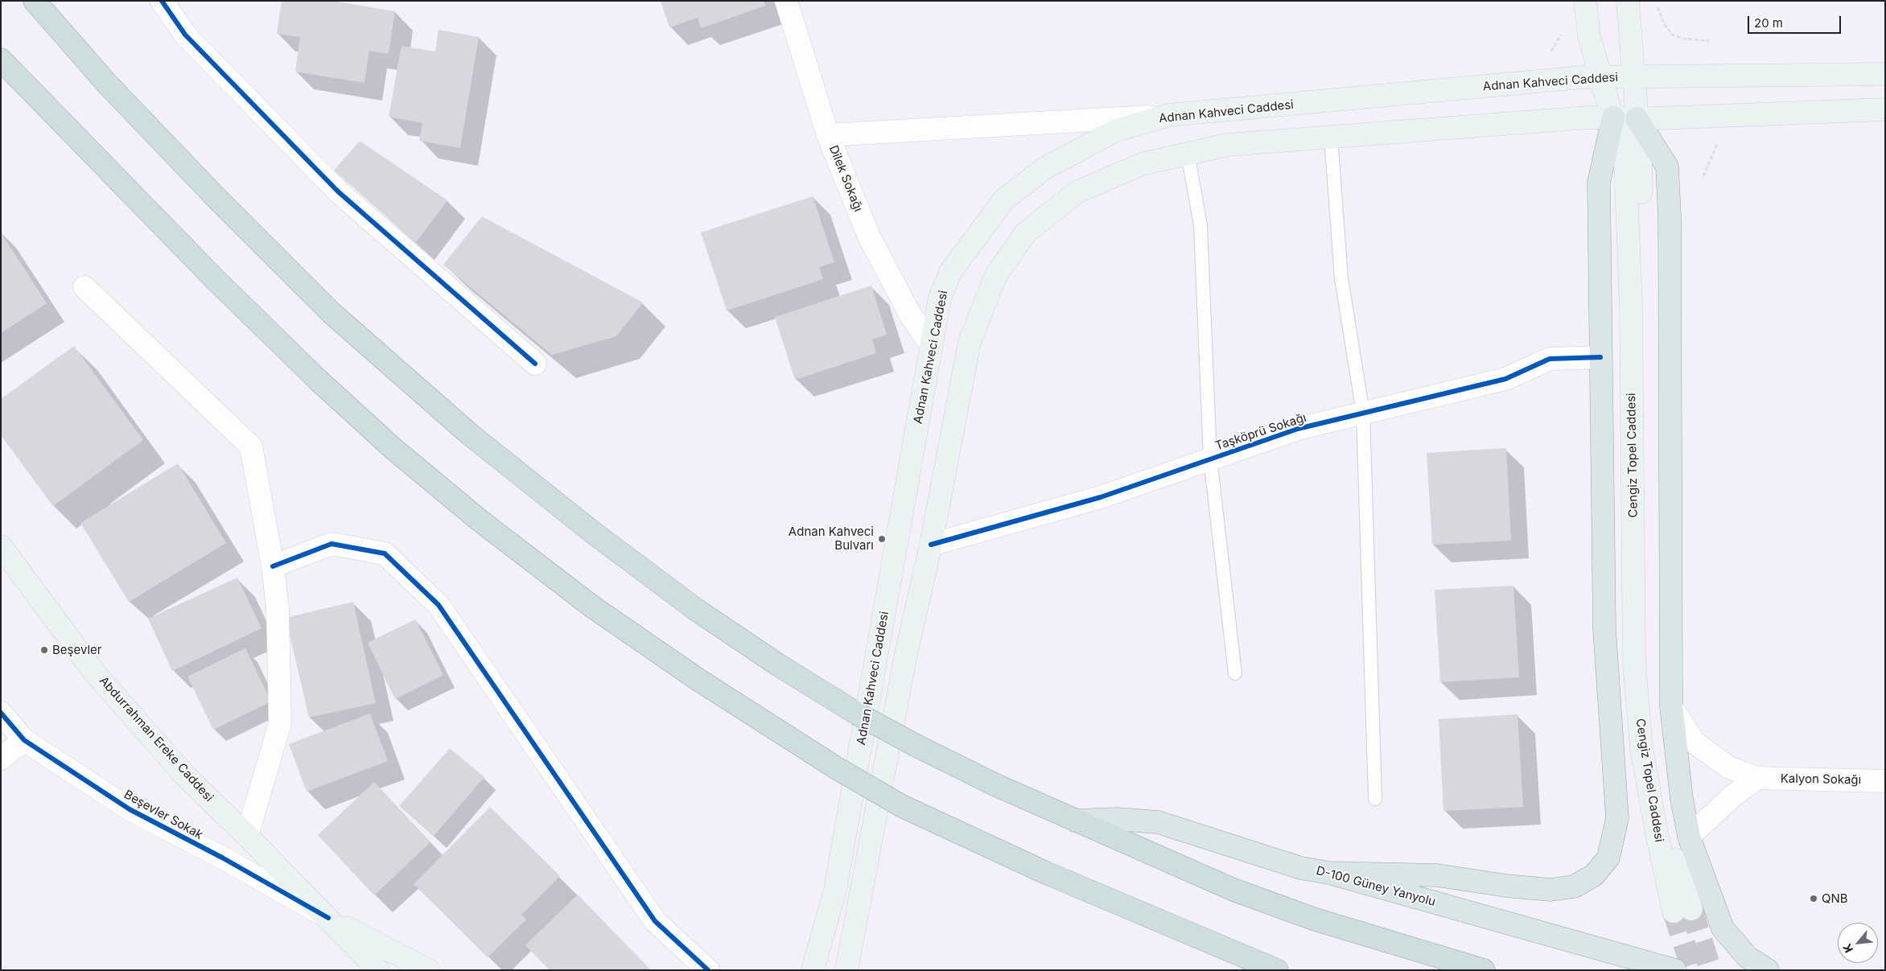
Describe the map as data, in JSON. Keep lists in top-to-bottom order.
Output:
{
  "streets": {
    "main road": [
      "Adnan Kahveci Caddesi",
      "Cengiz Topel Caddesi",
      "Abdurrahman Ereke Caddesi",
      "D-100 Güney Yanyolu"
    ],
    "street": [
      "Dilek Sokağı",
      "Taşköprü Sokağı",
      "Kalyon Sokağı",
      "Beşevler Sokak"
    ]
  },
  "crossings": [
    ["Adnan Kahveci Caddesi", "Dilek Sokağı"],
    ["Adnan Kahveci Caddesi", "Cengiz Topel Caddesi"],
    ["Abdurrahman Ereke Caddesi", "Beşevler Sokak"]
  ],
  "places": ["Adnan Kahveci Bulvarı", "Beşevler", "QNB"],
  "scale_bar": "20 m",
  "north": "bottom left"
}
